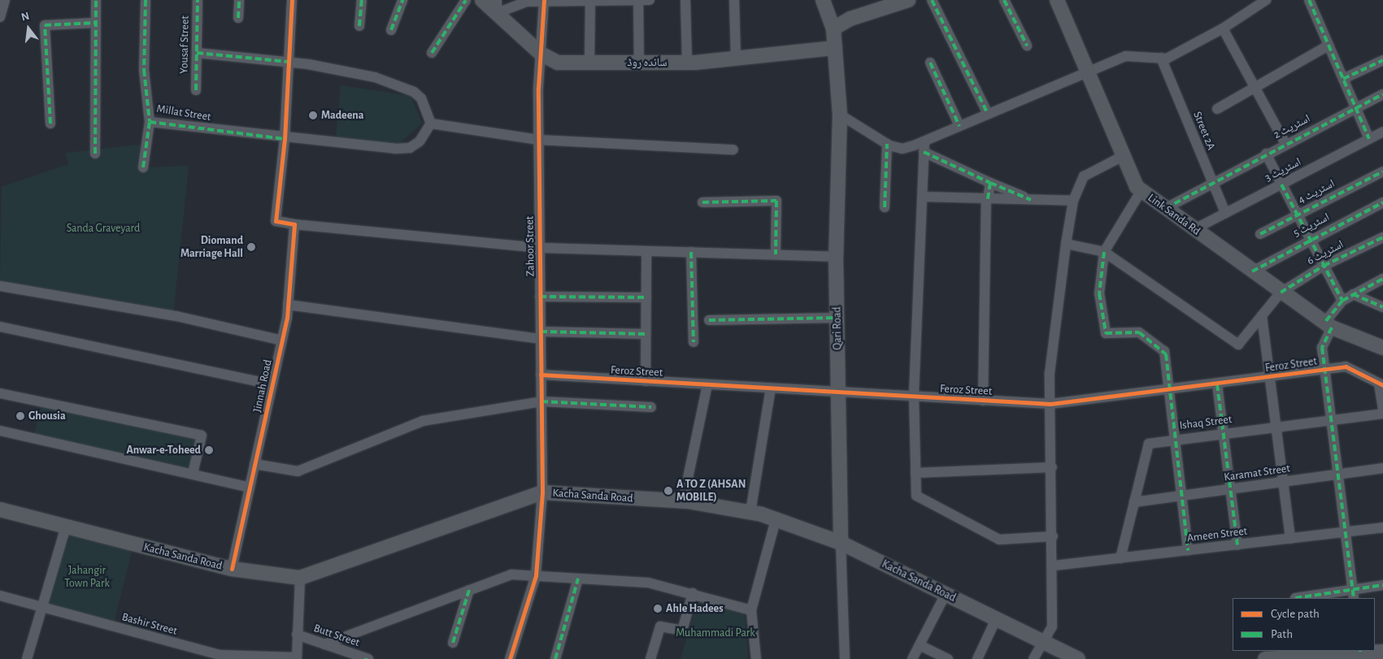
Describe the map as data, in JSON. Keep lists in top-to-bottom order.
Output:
{
  "streets": {
    "main road": [
      "ساندہ روڈ",
      "Link Sanda Rd",
      "Qari Road",
      "Kacha Sanda Road"
    ],
    "street": [
      "Yousaf Street",
      "Millat Street",
      "اسٹریٹ 2",
      "Street 2A",
      "اسٹریٹ 3",
      "اسٹریٹ 4",
      "اسٹریٹ 5",
      "Zahoor Street",
      "اسٹریٹ 6",
      "Feroz Street",
      "Jinnah Road",
      "Ishaq Street",
      "Karamat Street",
      "Ameen Street",
      "Bashir Street",
      "Butt Street"
    ]
  },
  "crossings": [
    ["ساندہ روڈ", "Zahoor Street"],
    ["ساندہ روڈ", "Qari Road"],
    ["اسٹریٹ 2", "Street 2A"],
    ["اسٹریٹ 2", "Link Sanda Rd"],
    ["Street 2A", "اسٹریٹ 3"],
    ["اسٹریٹ 3", "Link Sanda Rd"],
    ["Link Sanda Rd", "اسٹریٹ 5"],
    ["Link Sanda Rd", "اسٹریٹ 6"],
    ["Zahoor Street", "Feroz Street"],
    ["Zahoor Street", "Kacha Sanda Road"],
    ["Qari Road", "Feroz Street"],
    ["Qari Road", "Kacha Sanda Road"],
    ["Jinnah Road", "Kacha Sanda Road"],
    ["Ishaq Street", "Karamat Street"],
    ["Ishaq Street", "Ameen Street"],
    ["Kacha Sanda Road", "Butt Street"],
    ["Bashir Street", "Butt Street"]
  ],
  "parks": ["Sanda Graveyard", "Jahangir Town Park", "Muhammadi Park"],
  "places": [
    "Madeena",
    "Diomand Marriage Hall",
    "Ghousia",
    "Anwar-e-Toheed",
    "A TO Z (AHSAN MOBILE)",
    "Ahle Hadees"
  ],
  "legend": ["Cycle path", "Path"],
  "north": "top"
}
